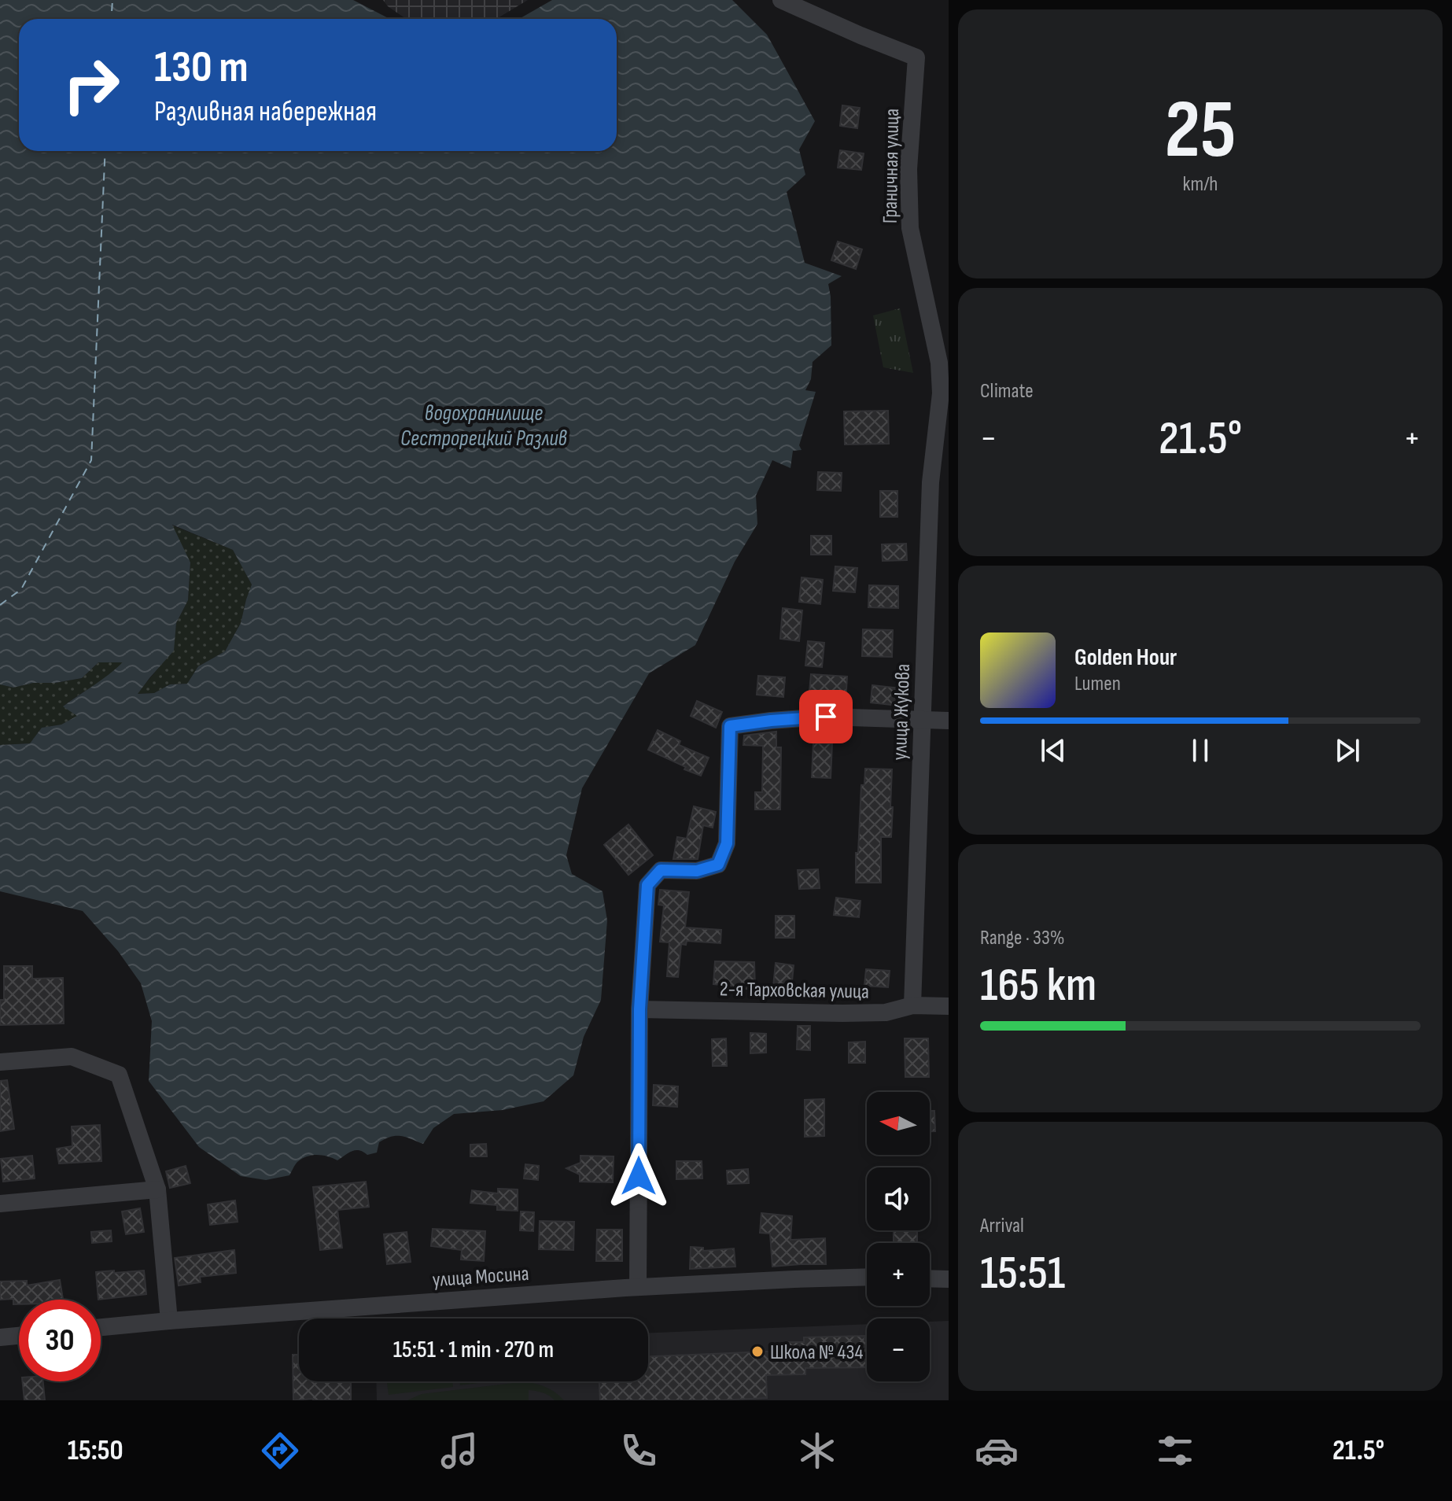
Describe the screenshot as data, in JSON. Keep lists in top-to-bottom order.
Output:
{
  "streets": {
    "street": [
      "Граничная улица",
      "улица Жукова",
      "2-я Тарховская улица",
      "улица Мосина"
    ]
  },
  "crossings": [
    ["Граничная улица", "улица Жукова"],
    ["улица Жукова", "2-я Тарховская улица"]
  ],
  "water": ["водохранилище Сестрорецкий Разлив"],
  "places": ["Школа № 434"],
  "north": "left",
  "page": {
    "tile": [
      ["25", "km/h"],
      "Climate",
      ["Range · 33%", "165 km"],
      ["Arrival", "15:51"]
    ],
    "turn": ["130 m", "Разливная набережная"],
    "heat": ["−", "21.5°", "+"],
    "song": ["Golden Hour", "Lumen"],
    "map_buttons": ["+", "−"],
    "limit": "30",
    "trip": "15:51 · 1 min · 270 m",
    "tabs": ["15:50", "21.5°"]
  }
}
